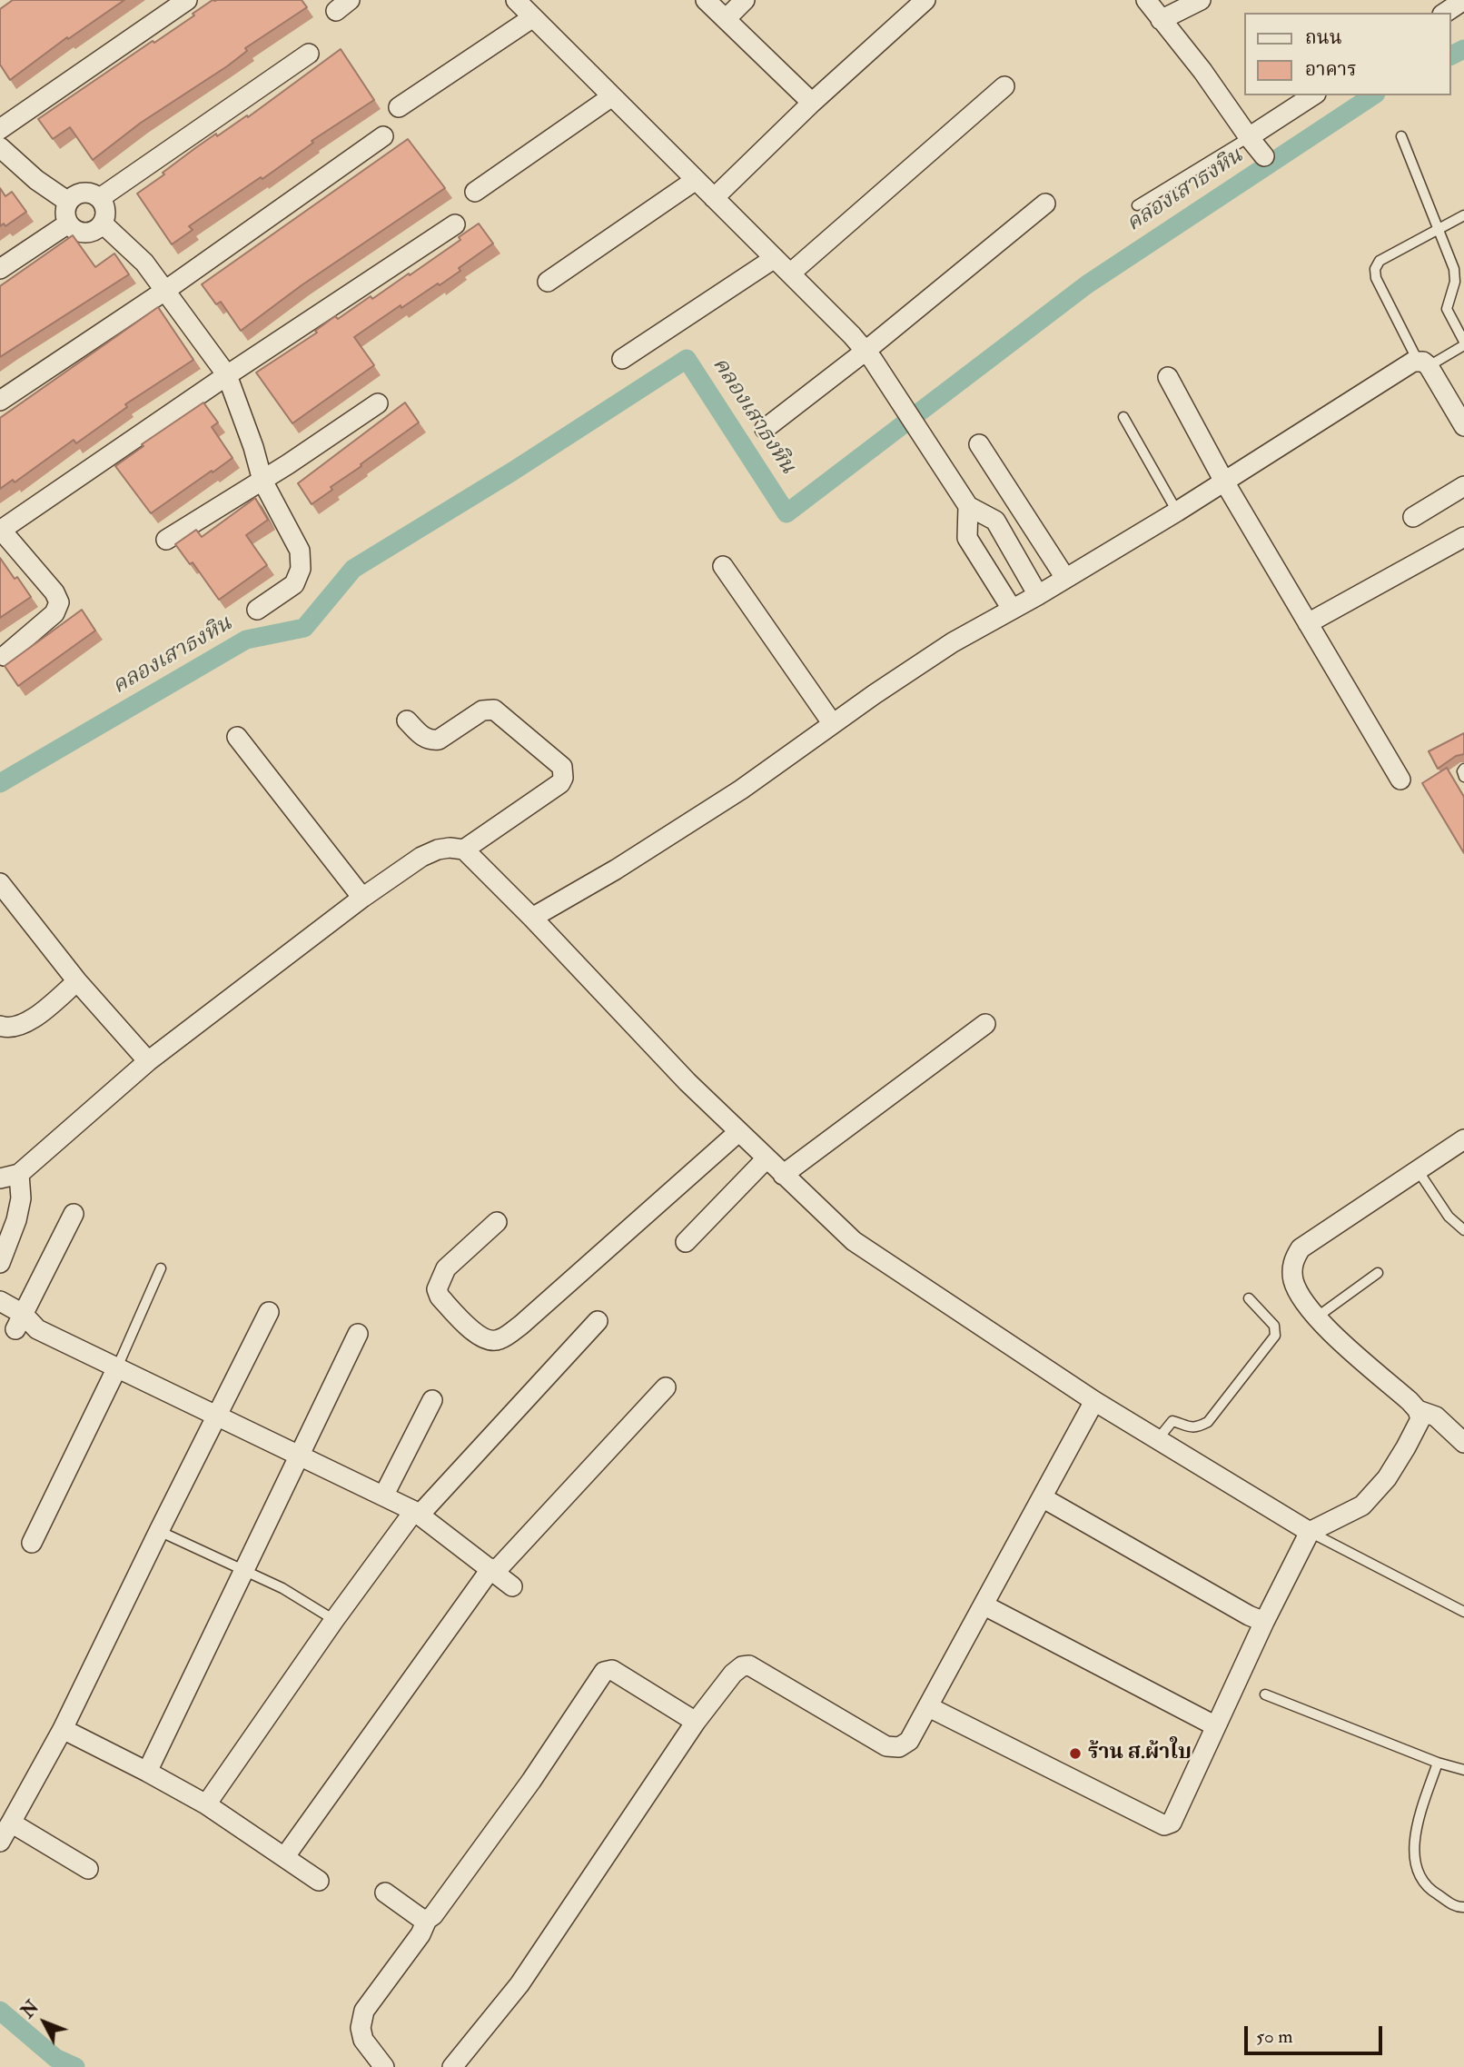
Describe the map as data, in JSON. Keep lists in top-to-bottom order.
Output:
{
  "water": ["คลองเสาธงหิน"],
  "places": ["ร้าน ส.ผ้าใบ"],
  "legend": ["ถนน", "อาคาร"],
  "scale_bar": "50 m",
  "north": "top left"
}
